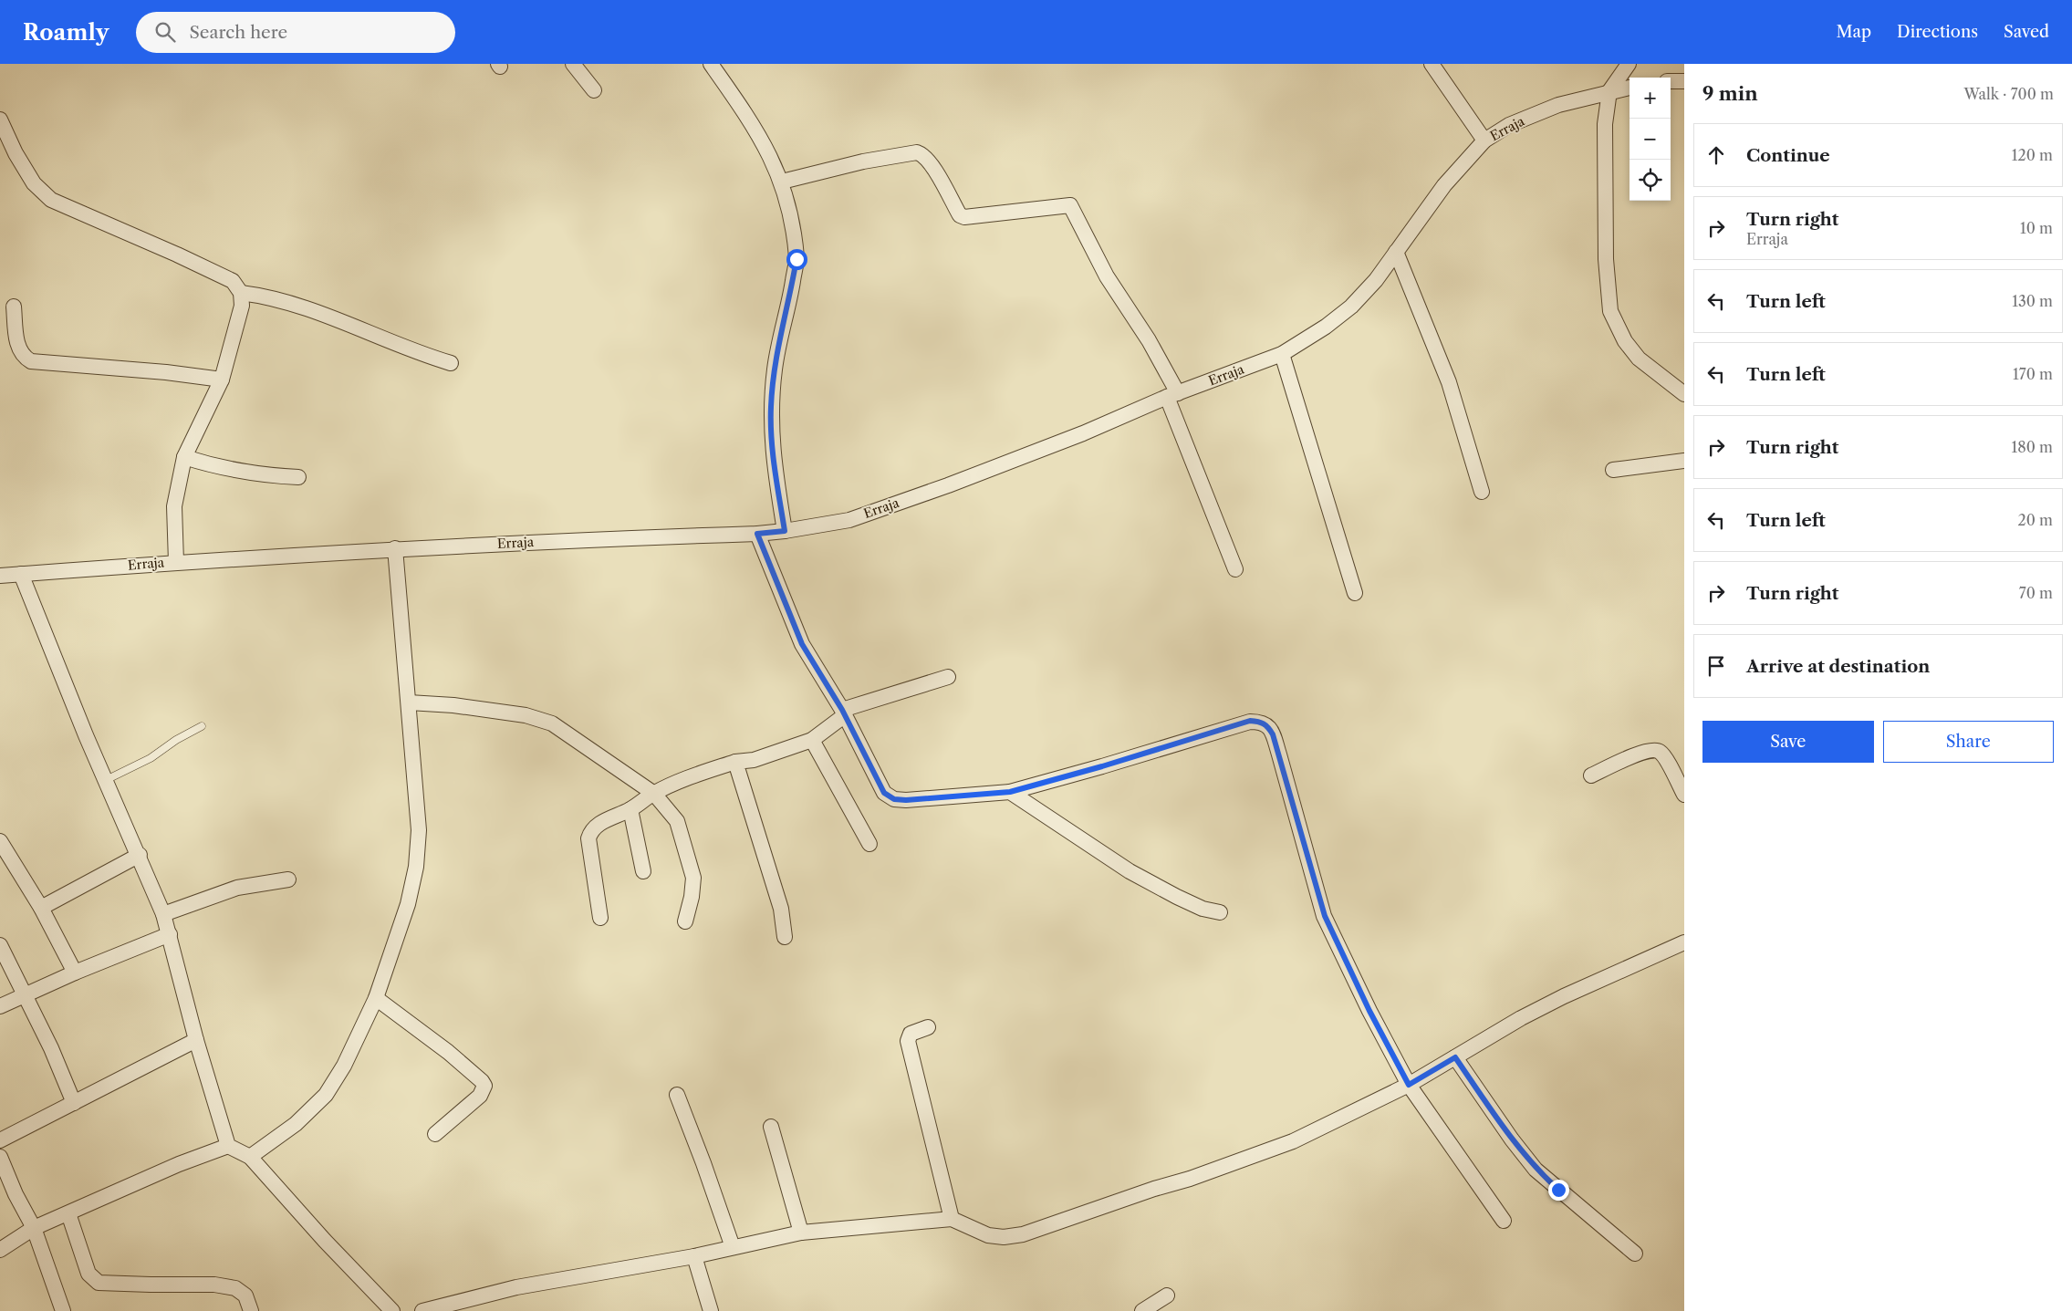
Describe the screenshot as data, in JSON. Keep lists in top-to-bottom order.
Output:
{
  "streets": {
    "street": ["Erraja"]
  },
  "page": {
    "header": "Roamly",
    "search": "Search here",
    "nav": ["Map", "Directions", "Saved"],
    "heading": ["9 min", "Walk · 700 m"],
    "map_buttons": ["+", "−"],
    "list": [
      ["Continue", "120 m"],
      ["Turn right", "Erraja", "10 m"],
      ["Turn left", "130 m"],
      ["Turn left", "170 m"],
      ["Turn right", "180 m"],
      ["Turn left", "20 m"],
      ["Turn right", "70 m"],
      "Arrive at destination"
    ],
    "buttons": ["Save", "Share"]
  }
}
